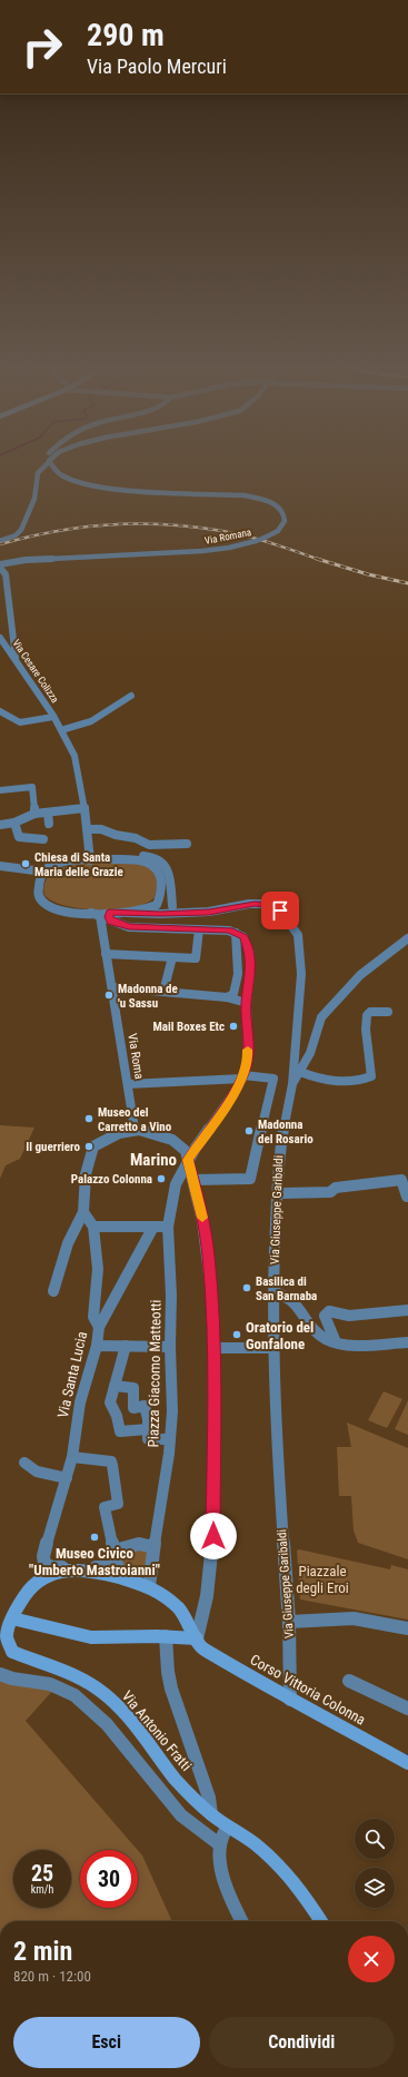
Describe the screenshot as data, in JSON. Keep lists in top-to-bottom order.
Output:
{
  "streets": {
    "main road": ["Corso Vittoria Colonna", "Via Antonio Fratti"],
    "street": [
      "Via Romana",
      "Via Cesare Colizza",
      "Via Roma",
      "Via Giuseppe Garibaldi",
      "Piazza Giacomo Matteotti",
      "Via Santa Lucia"
    ]
  },
  "crossings": [
    ["Via Roma", "Piazza Giacomo Matteotti"],
    ["Via Roma", "Via Santa Lucia"],
    ["Via Giuseppe Garibaldi", "Corso Vittoria Colonna"],
    ["Piazza Giacomo Matteotti", "Via Santa Lucia"],
    ["Piazza Giacomo Matteotti", "Via Antonio Fratti"]
  ],
  "districts": ["Marino"],
  "parks": ["Piazzale degli Eroi"],
  "places": [
    "Chiesa di Santa Maria delle Grazie",
    "Madonna de 'u Sassu",
    "Mail Boxes Etc",
    "Museo del Carretto a Vino",
    "Madonna del Rosario",
    "Il guerriero",
    "Palazzo Colonna",
    "Basilica di San Barnaba",
    "Oratorio del Gonfalone",
    "Museo Civico \"Umberto Mastroianni\""
  ],
  "page": {
    "turn": ["290 m", "Via Paolo Mercuri"],
    "speed": "25 km/h",
    "limit": "30",
    "heading": ["2 min", "820 m · 12:00"],
    "buttons": ["Esci", "Condividi"]
  }
}
